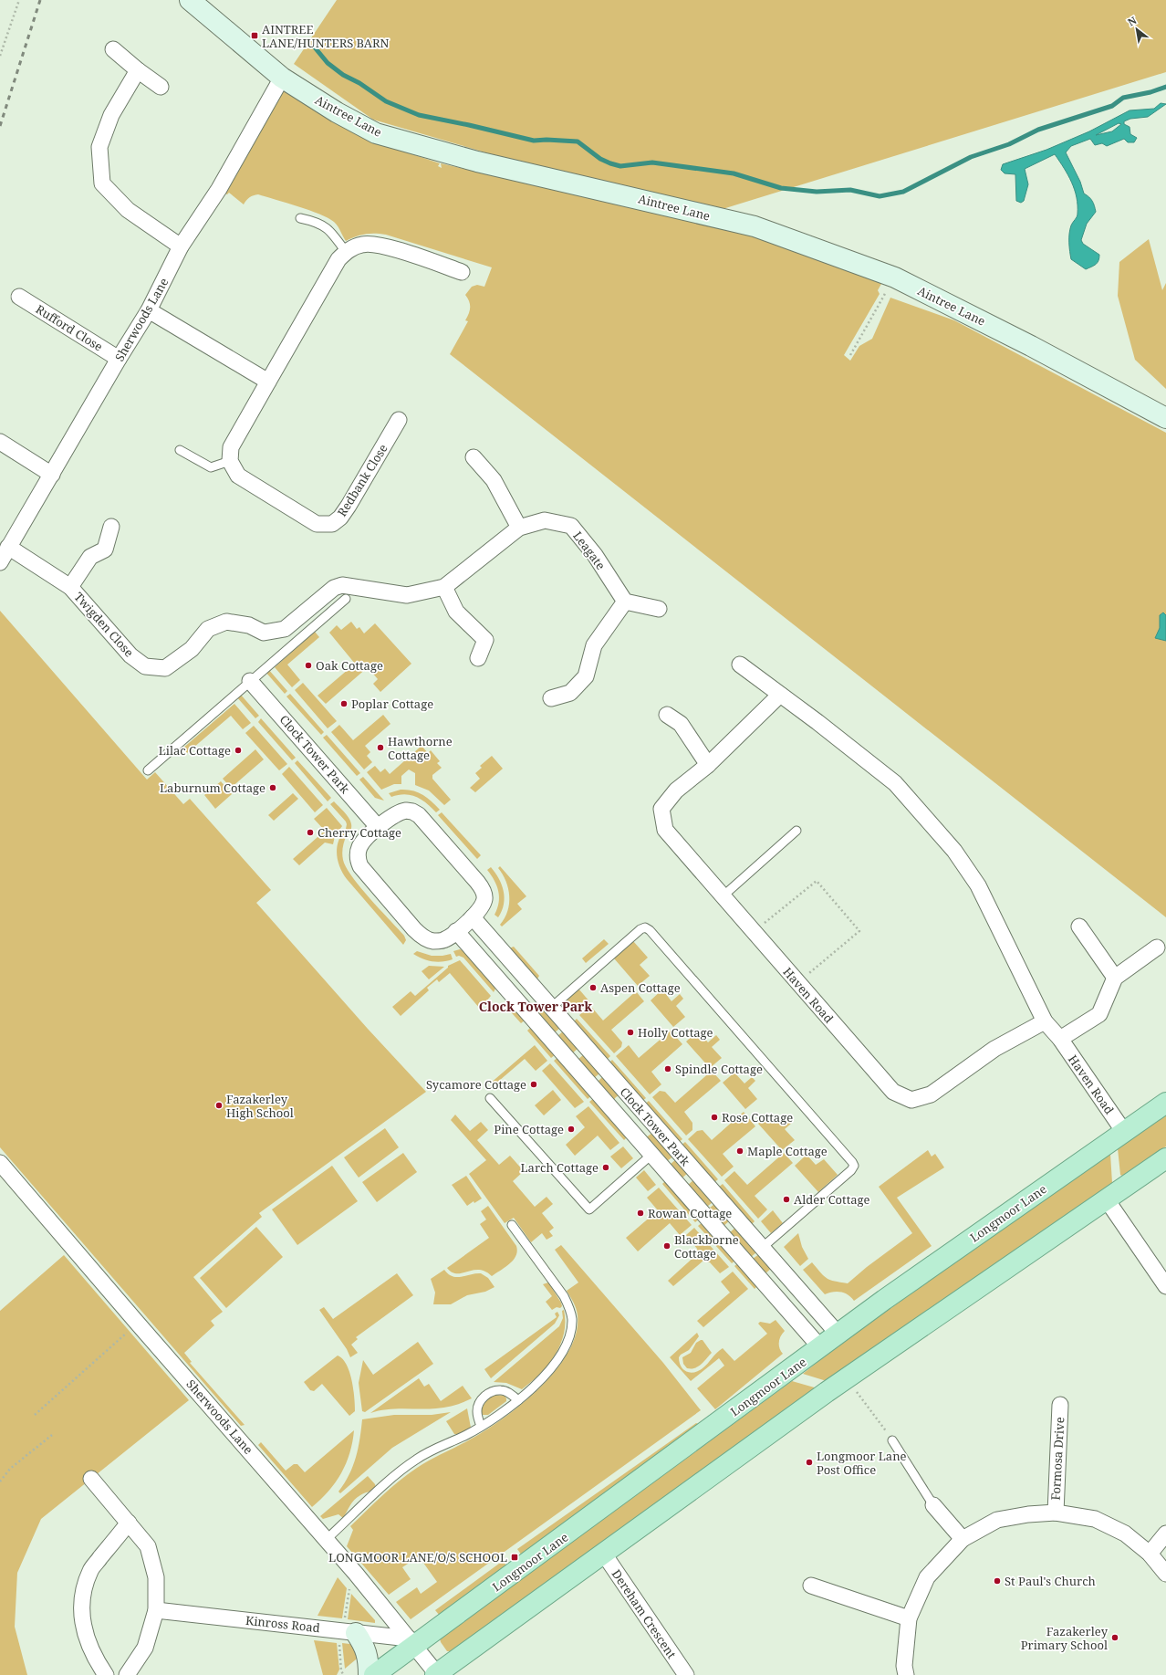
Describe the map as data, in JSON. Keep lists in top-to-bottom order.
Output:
{
  "streets": {
    "main road": ["Aintree Lane", "Longmoor Lane"],
    "street": [
      "Sherwoods Lane",
      "Rufford Close",
      "Redbank Close",
      "Leagate",
      "Twigden Close",
      "Clock Tower Park",
      "Haven Road",
      "Formosa Drive",
      "Dereham Crescent",
      "Kinross Road"
    ]
  },
  "crossings": [
    ["Aintree Lane", "Sherwoods Lane"],
    ["Sherwoods Lane", "Rufford Close"],
    ["Sherwoods Lane", "Twigden Close"],
    ["Sherwoods Lane", "Longmoor Lane"],
    ["Sherwoods Lane", "Kinross Road"],
    ["Leagate", "Twigden Close"],
    ["Clock Tower Park", "Longmoor Lane"],
    ["Haven Road", "Longmoor Lane"],
    ["Longmoor Lane", "Kinross Road"]
  ],
  "districts": ["Clock Tower Park"],
  "places": {
    "transit": ["AINTREE LANE/HUNTERS BARN", "LONGMOOR LANE/O/S SCHOOL"],
    "other": [
      "Oak Cottage",
      "Poplar Cottage",
      "Hawthorne Cottage",
      "Lilac Cottage",
      "Laburnum Cottage",
      "Cherry Cottage",
      "Aspen Cottage",
      "Holly Cottage",
      "Spindle Cottage",
      "Sycamore Cottage",
      "Fazakerley High School",
      "Rose Cottage",
      "Pine Cottage",
      "Maple Cottage",
      "Larch Cottage",
      "Alder Cottage",
      "Rowan Cottage",
      "Blackborne Cottage",
      "Longmoor Lane Post Office",
      "St Paul's Church",
      "Fazakerley Primary School"
    ]
  },
  "north": "top left"
}
